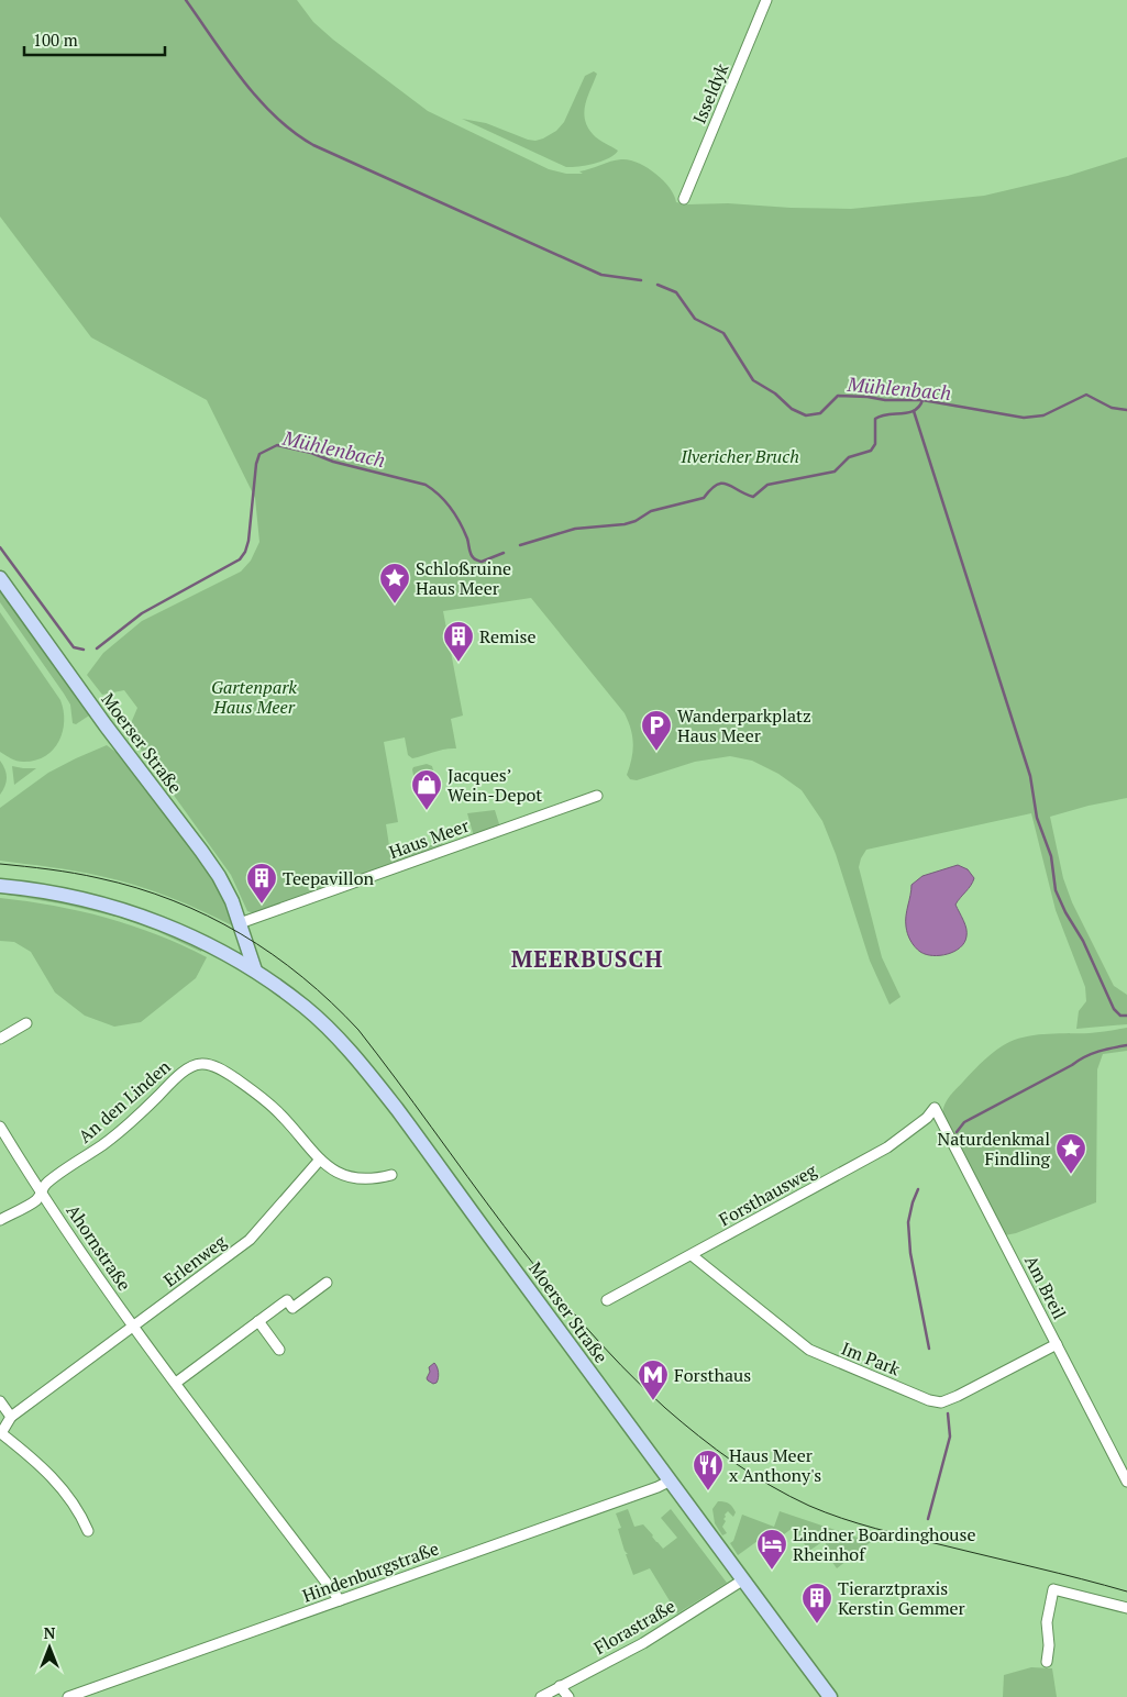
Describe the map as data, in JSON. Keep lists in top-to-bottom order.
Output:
{
  "streets": {
    "main road": ["Moerser Straße"],
    "street": [
      "Isseldyk",
      "Haus Meer",
      "An den Linden",
      "Forsthausweg",
      "Ahornstraße",
      "Erlenweg",
      "Am Breil",
      "Im Park",
      "Hindenburgstraße",
      "Florastraße"
    ]
  },
  "crossings": [
    ["Moerser Straße", "Haus Meer"],
    ["Moerser Straße", "Hindenburgstraße"],
    ["Moerser Straße", "Florastraße"],
    ["An den Linden", "Ahornstraße"],
    ["An den Linden", "Erlenweg"],
    ["Forsthausweg", "Am Breil"],
    ["Forsthausweg", "Im Park"],
    ["Ahornstraße", "Erlenweg"],
    ["Ahornstraße", "Hindenburgstraße"],
    ["Am Breil", "Im Park"]
  ],
  "districts": ["MEERBUSCH"],
  "water": ["Mühlenbach"],
  "parks": ["Ilvericher Bruch", "Gartenpark Haus Meer"],
  "places": {
    "place": ["Schloßruine Haus Meer", "Naturdenkmal Findling"],
    "building": ["Remise", "Teepavillon", "Tierarztpraxis Kerstin Gemmer"],
    "parking": ["Wanderparkplatz Haus Meer"],
    "shop": ["Jacques’ Wein-Depot"],
    "metro station": ["Forsthaus"],
    "restaurant": ["Haus Meer x Anthony's"],
    "hotel": ["Lindner Boardinghouse Rheinhof"]
  },
  "scale_bar": "100 m",
  "north": "top"
}
